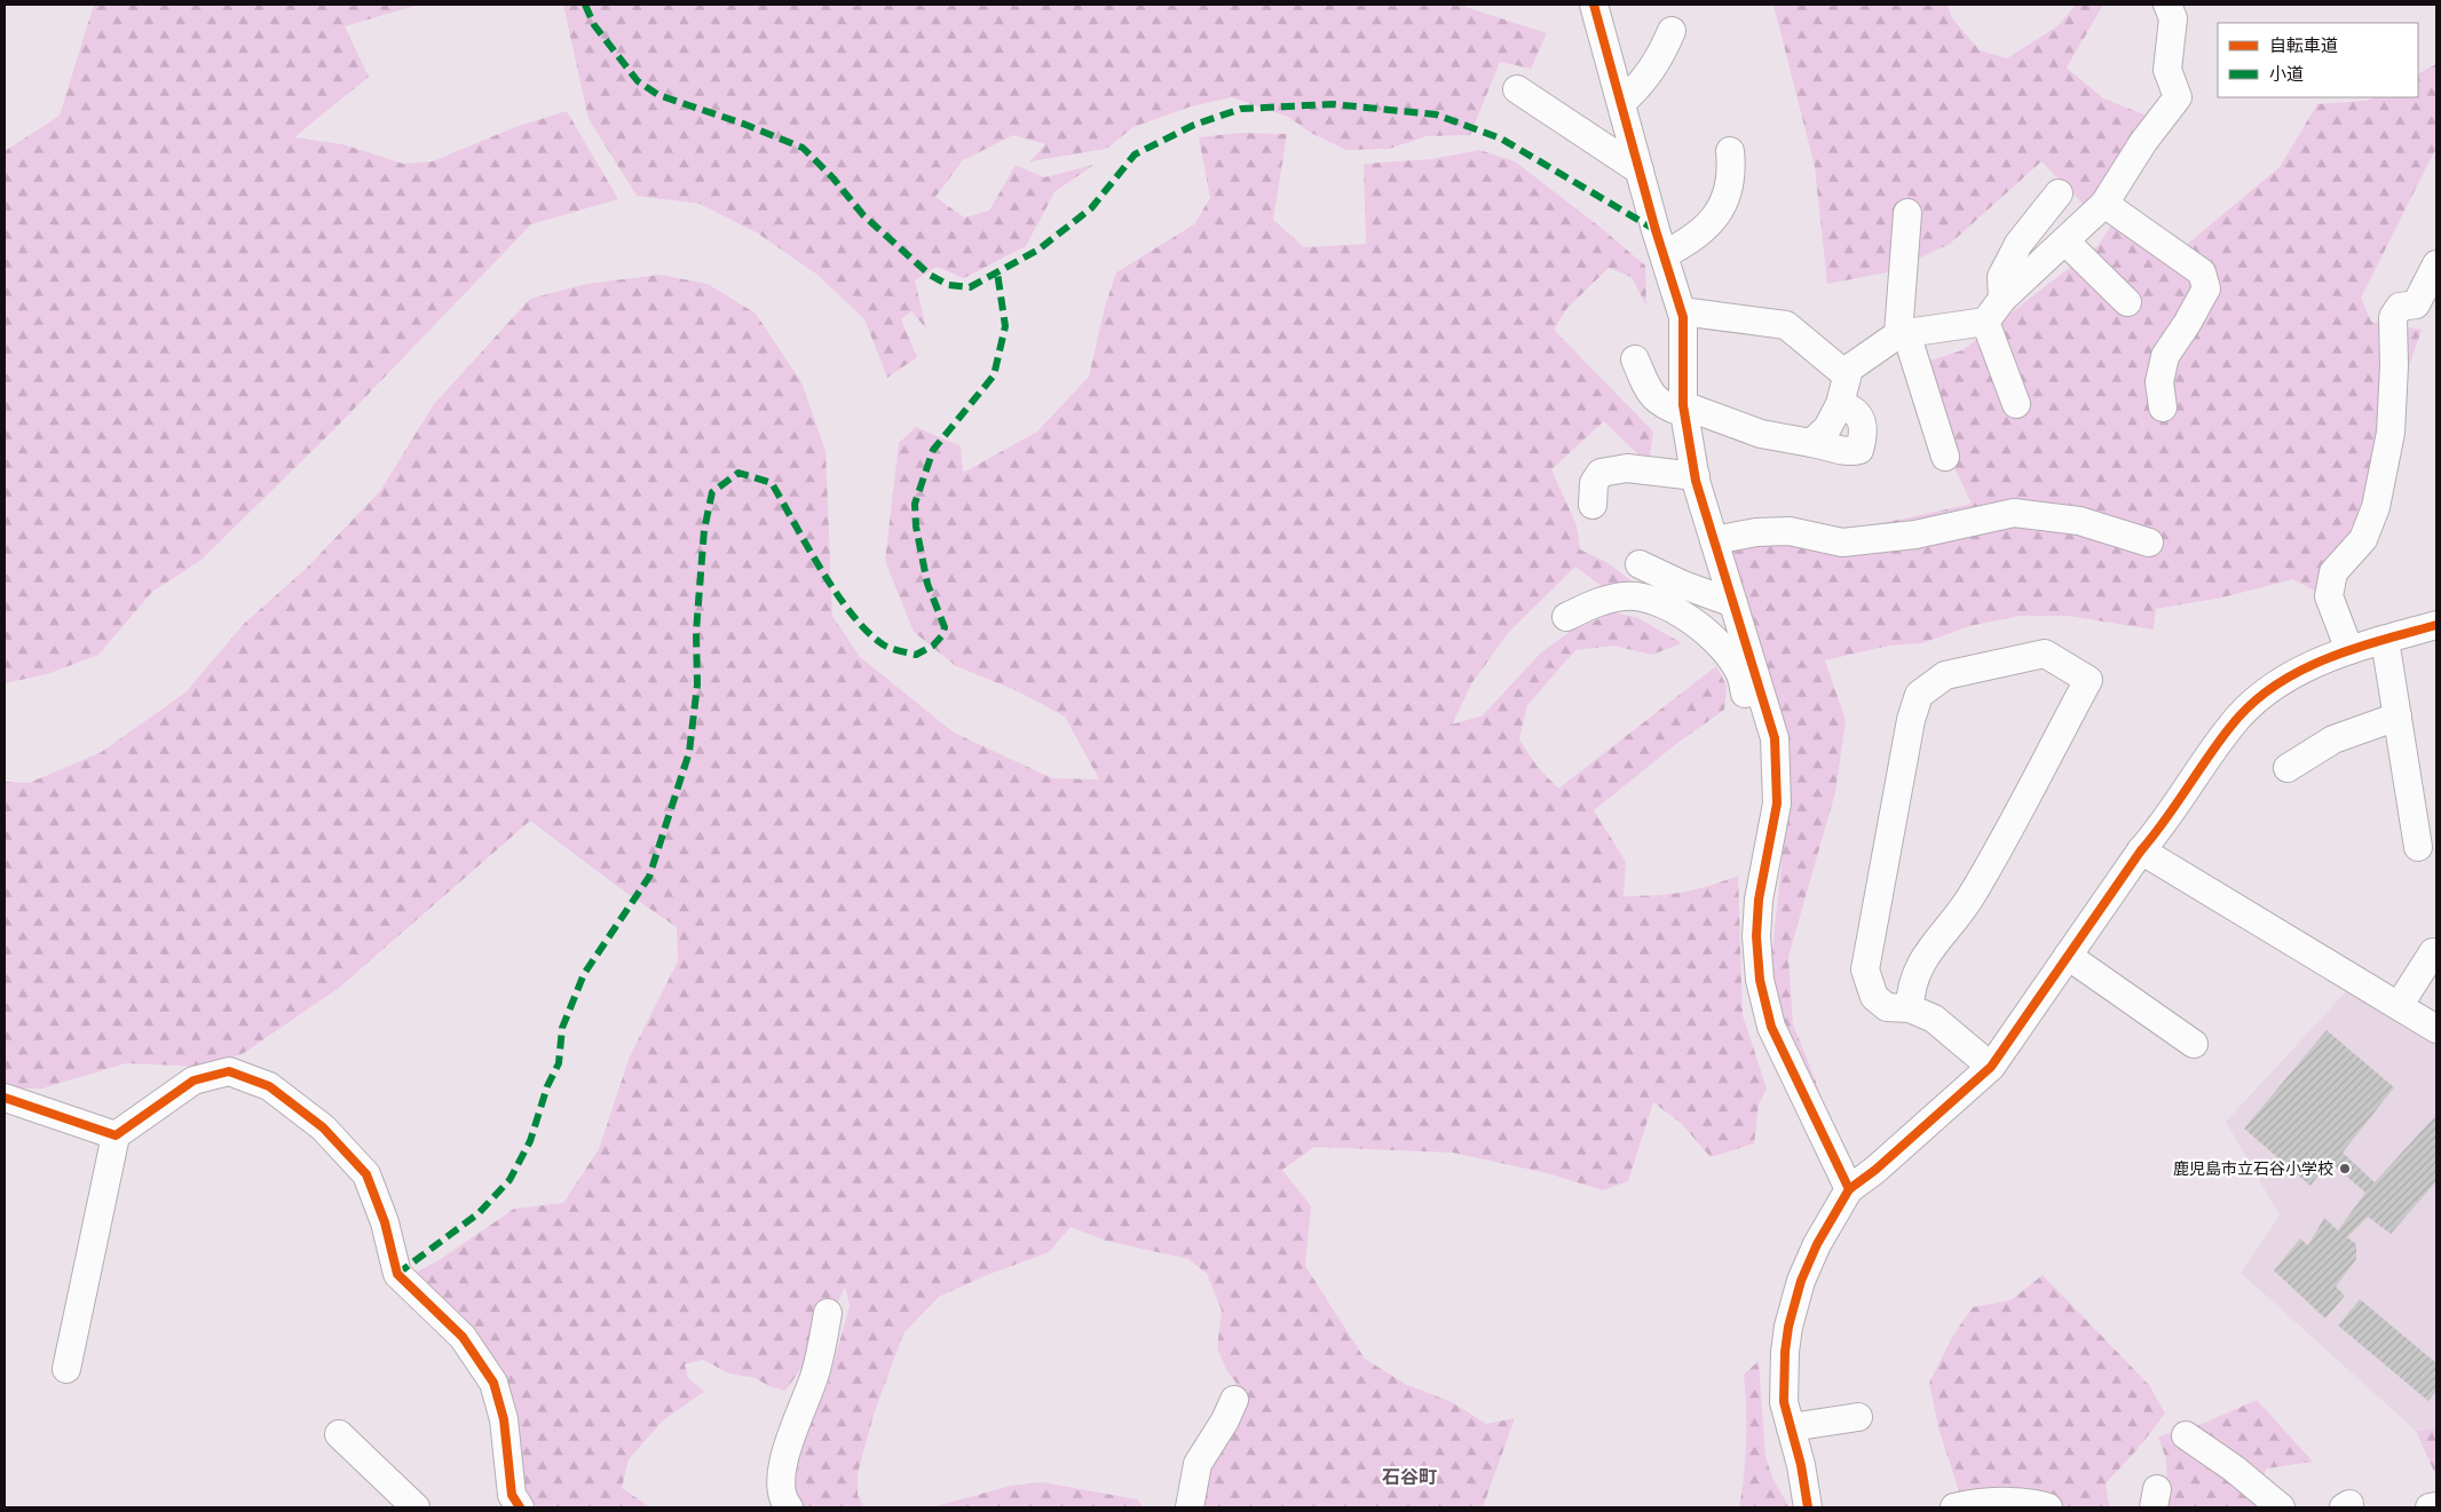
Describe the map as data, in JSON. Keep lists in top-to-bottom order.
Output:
{
  "districts": ["石谷町"],
  "places": ["鹿児島市立石谷小学校"],
  "legend": ["自転車道", "小道"]
}
